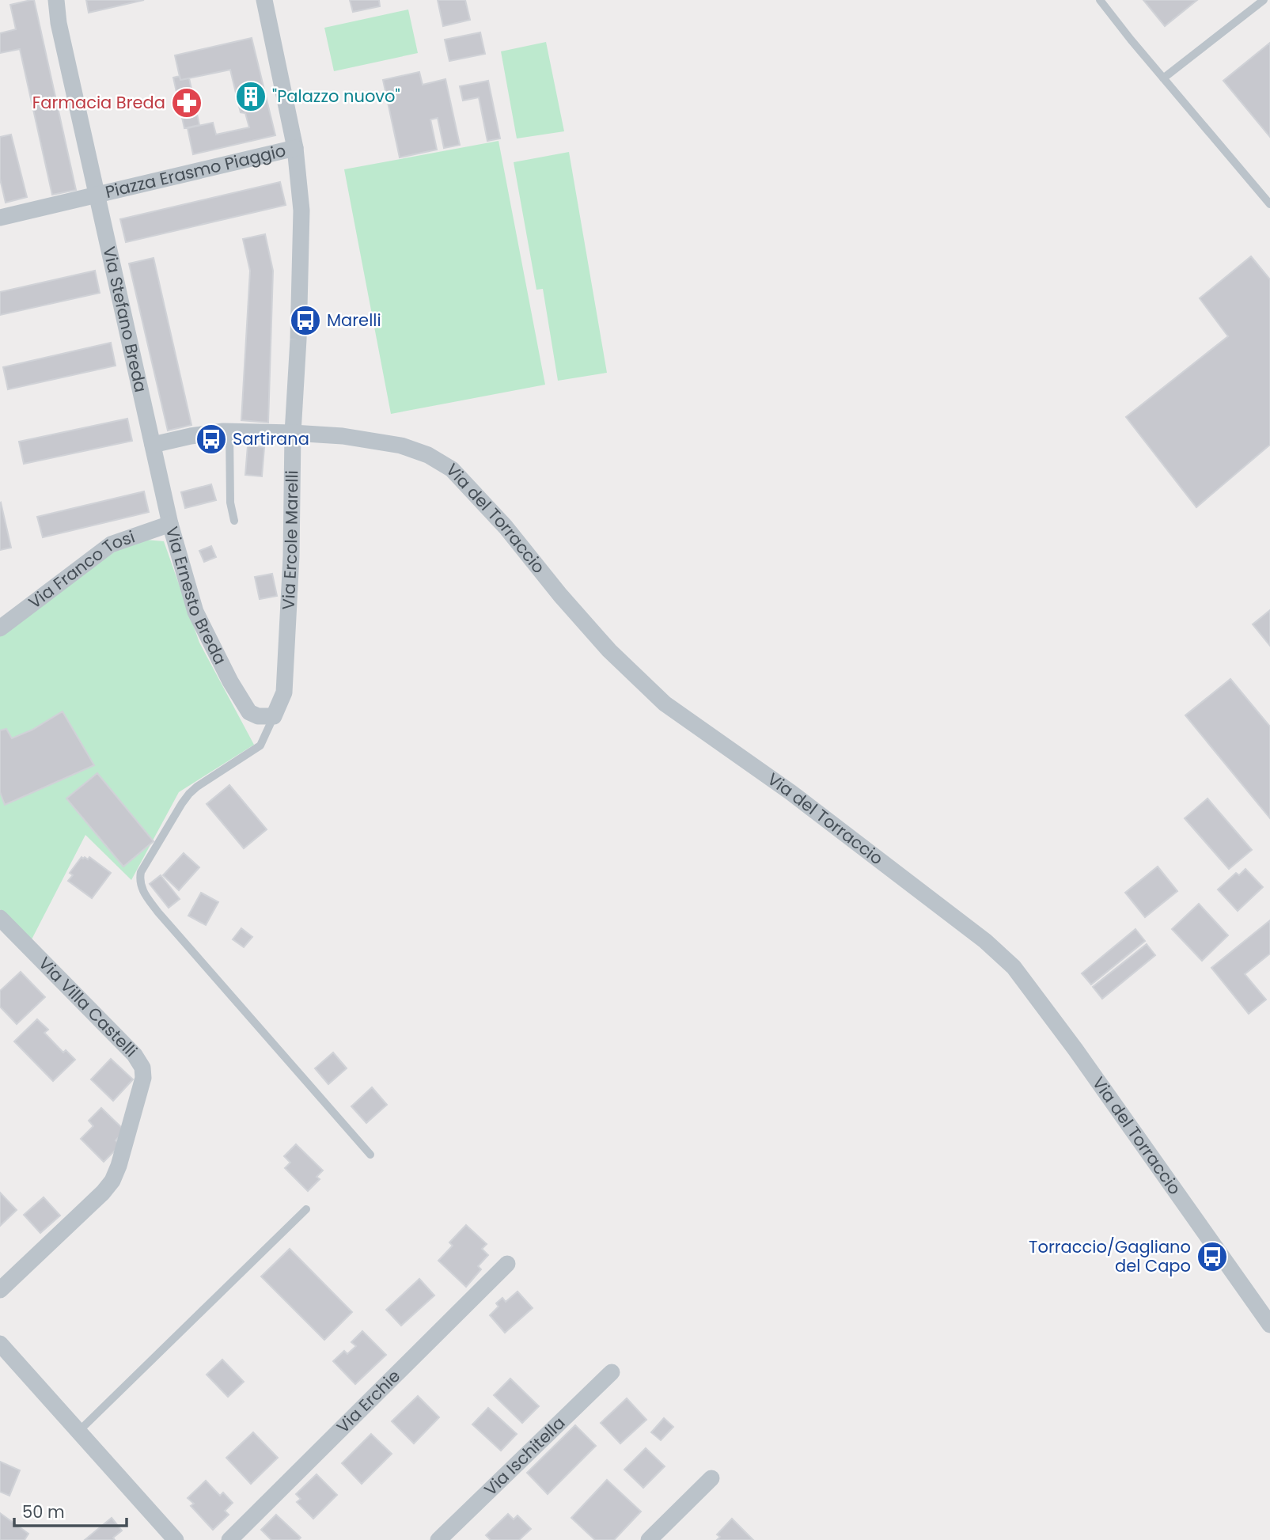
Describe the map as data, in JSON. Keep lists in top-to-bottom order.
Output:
{
  "streets": {
    "street": [
      "Piazza Erasmo Piaggio",
      "Via Stefano Breda",
      "Via del Torraccio",
      "Via Ercole Marelli",
      "Via Franco Tosi",
      "Via Ernesto Breda",
      "Via Villa Castelli",
      "Via Erchie",
      "Via Ischitella"
    ]
  },
  "crossings": [
    ["Piazza Erasmo Piaggio", "Via Stefano Breda"],
    ["Piazza Erasmo Piaggio", "Via Ercole Marelli"],
    ["Via Stefano Breda", "Via del Torraccio"],
    ["Via Stefano Breda", "Via Ernesto Breda"],
    ["Via del Torraccio", "Via Ercole Marelli"],
    ["Via del Torraccio", "Via Ernesto Breda"],
    ["Via Ercole Marelli", "Via Ernesto Breda"],
    ["Via Franco Tosi", "Via Ernesto Breda"]
  ],
  "places": {
    "building": ["\"Palazzo nuovo\""],
    "pharmacy": ["Farmacia Breda"],
    "bus stop": ["Marelli", "Sartirana", "Torraccio/Gagliano del Capo"]
  },
  "scale_bar": "50 m"
}
